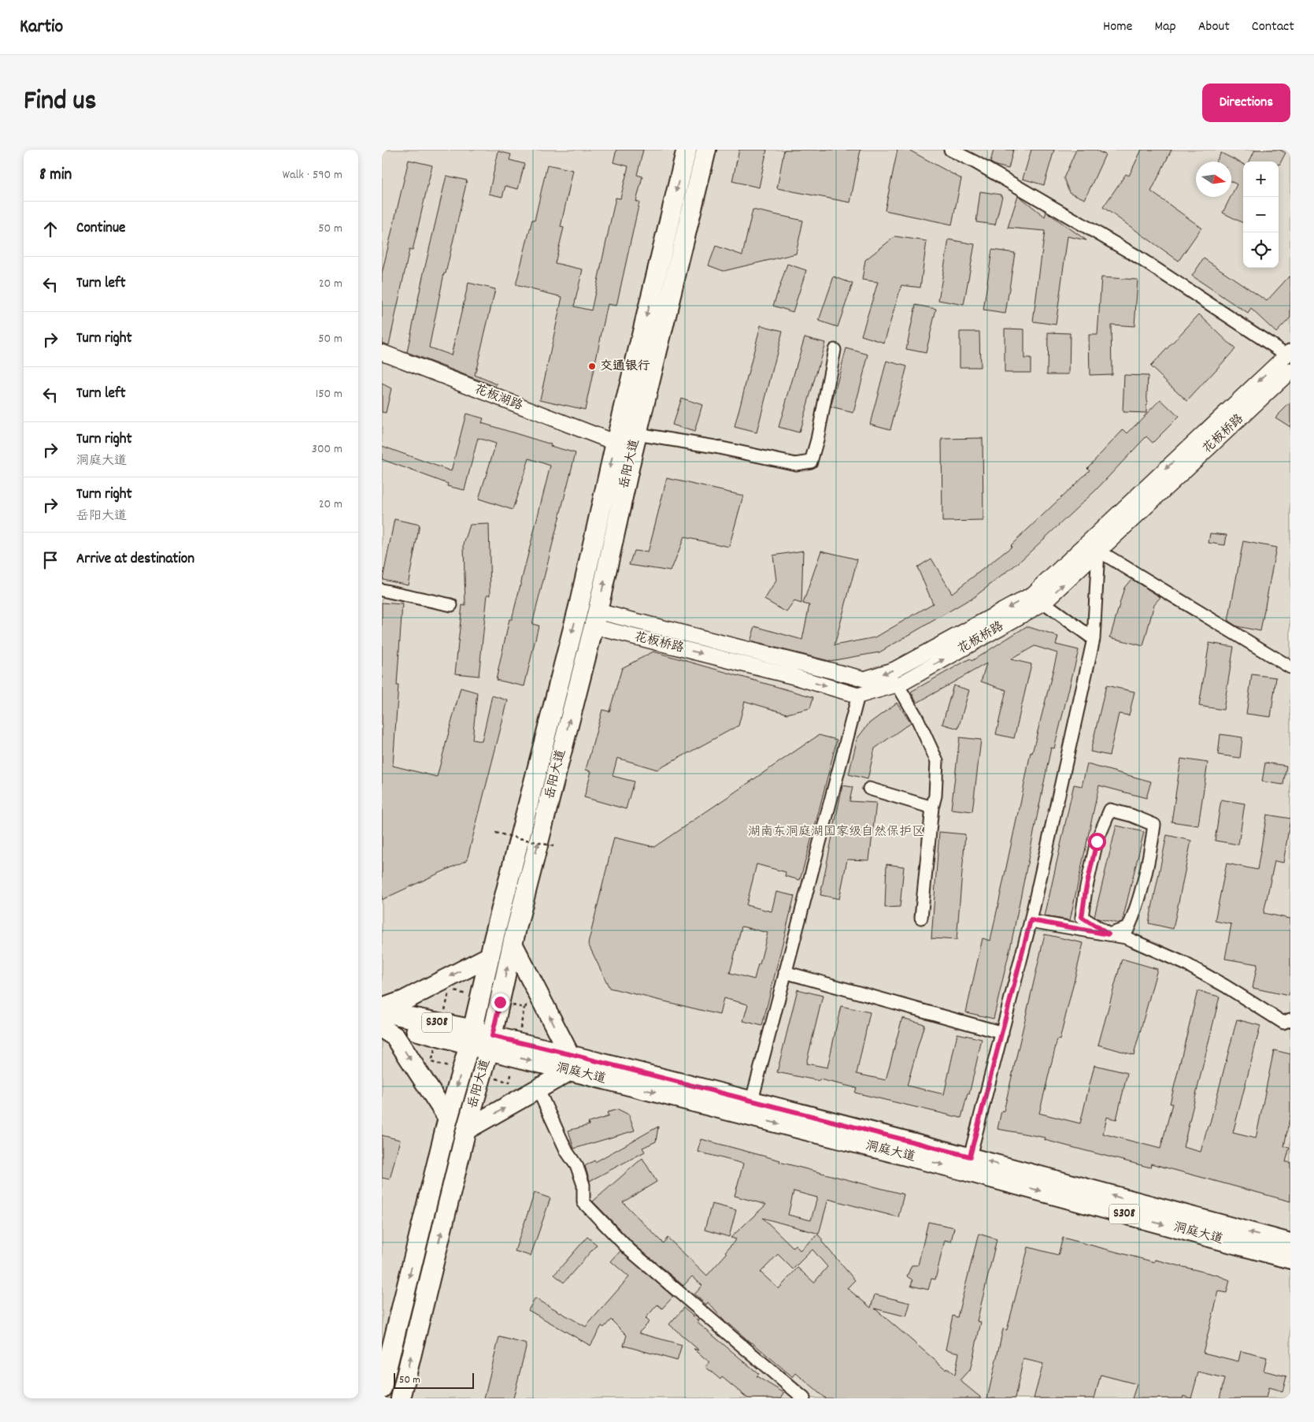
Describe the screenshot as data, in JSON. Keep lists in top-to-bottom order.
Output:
{
  "streets": {
    "highway": ["S308"],
    "main road": ["岳阳大道", "洞庭大道"],
    "street": ["花板湖路", "花板桥路"]
  },
  "crossings": [
    ["花板湖路", "岳阳大道"],
    ["花板桥路", "岳阳大道"],
    ["岳阳大道", "S308"],
    ["岳阳大道", "洞庭大道"],
    ["S308", "洞庭大道"]
  ],
  "parks": ["湖南东洞庭湖国家级自然保护区"],
  "places": ["交通银行"],
  "scale_bar": "50 m",
  "north": "right",
  "page": {
    "header": "Kartio",
    "nav": [
      "Home",
      "Map",
      "About",
      "Contact"
    ],
    "title": "Find us",
    "buttons": "Directions",
    "heading": ["8 min", "Walk · 590 m"],
    "map_buttons": ["+", "−"],
    "list": [
      ["Continue", "50 m"],
      ["Turn left", "20 m"],
      ["Turn right", "50 m"],
      ["Turn left", "150 m"],
      ["Turn right", "洞庭大道", "300 m"],
      ["Turn right", "岳阳大道", "20 m"],
      "Arrive at destination"
    ],
    "scale": "50 m"
  }
}
